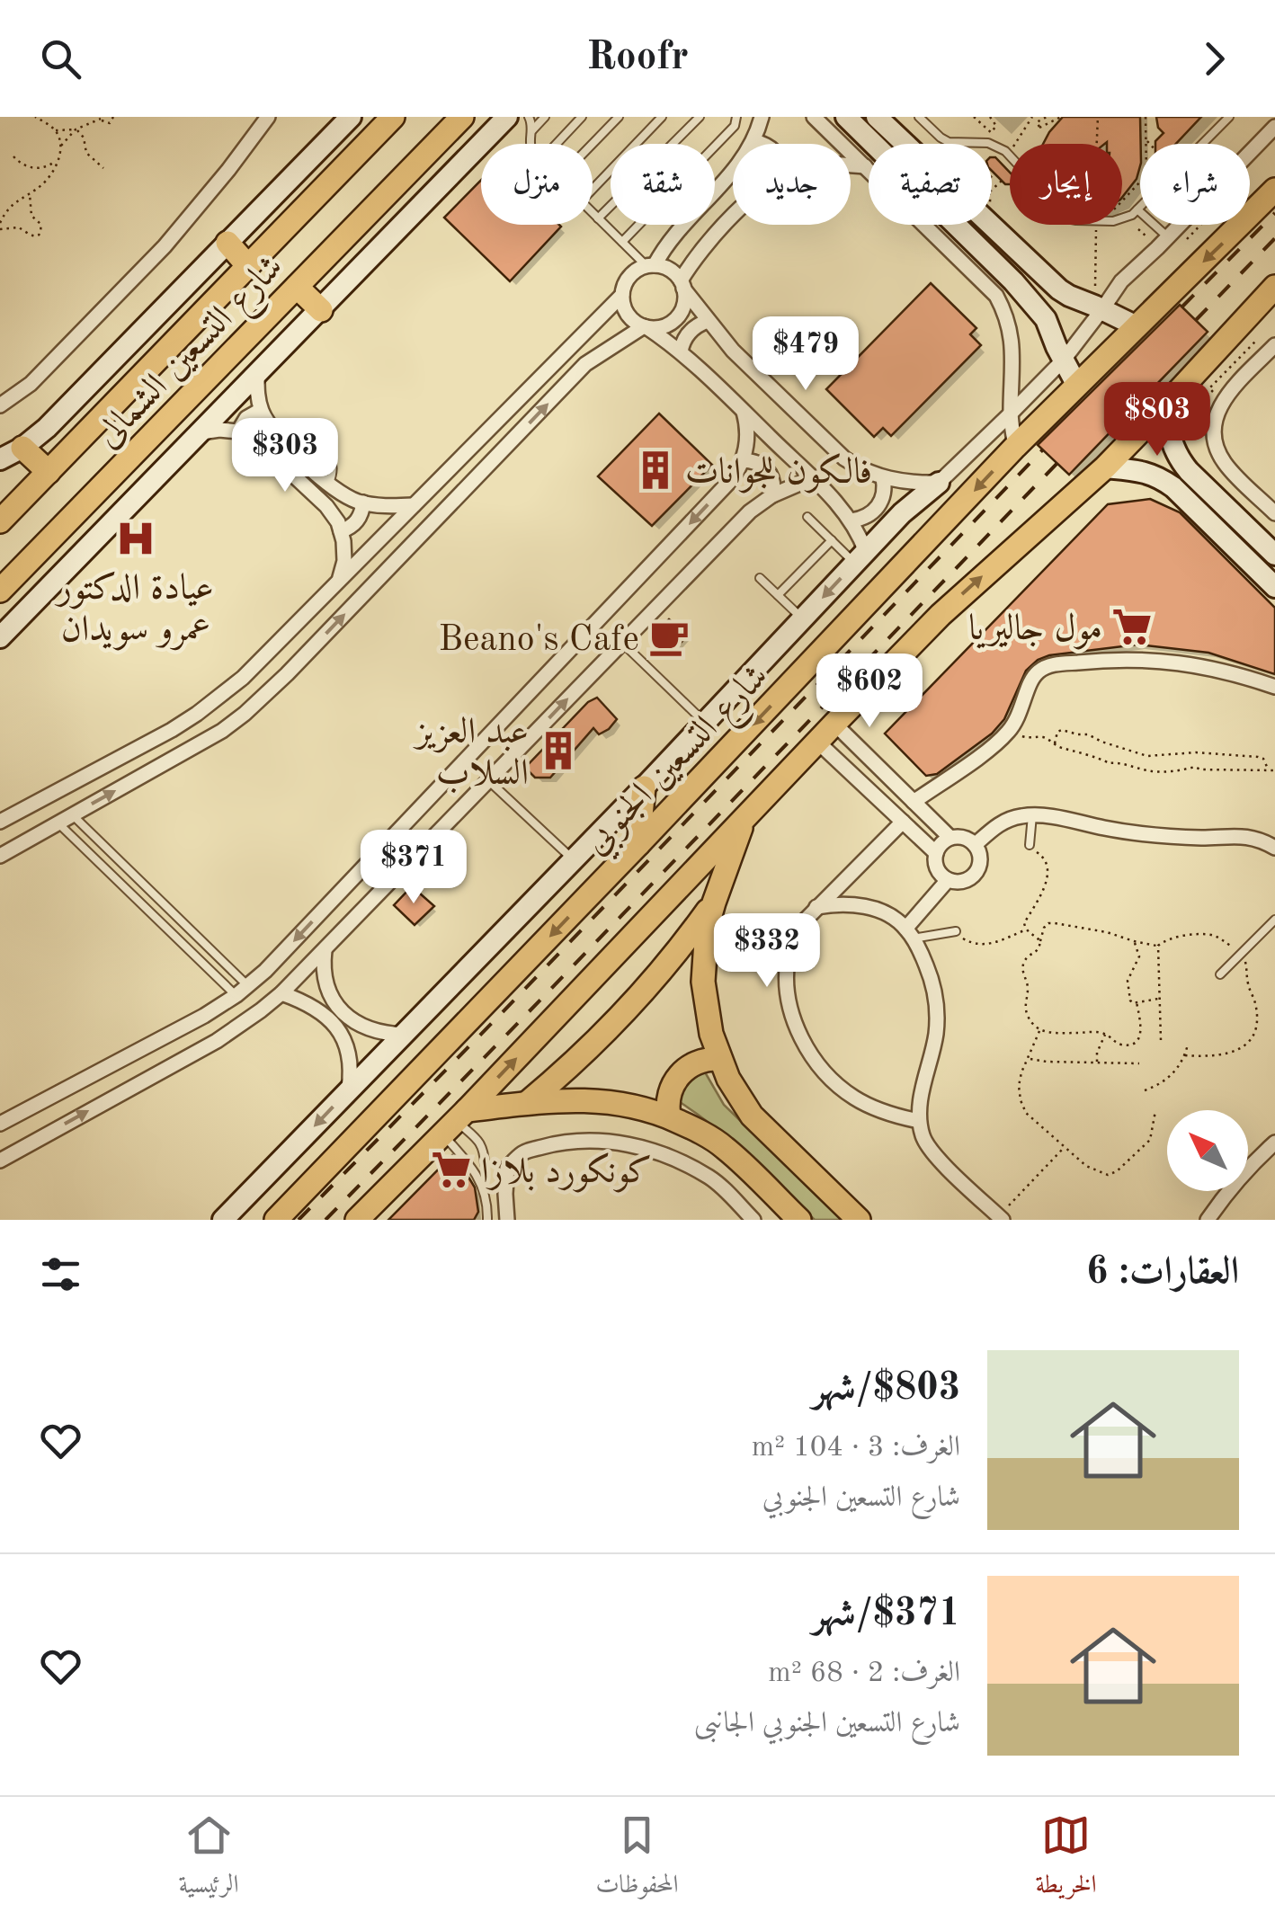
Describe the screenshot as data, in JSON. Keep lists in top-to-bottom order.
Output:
{
  "streets": {
    "main road": ["شارع التسعين الشمالى", "شارع التسعين الجنوبي"]
  },
  "places": {
    "building": ["فالكون للجوانات", "عبد العزيز السلاب"],
    "hospital": ["عيادة الدكتور عمرو سويدان"],
    "supermarket": ["مول جاليريا", "كونكورد بلازا"],
    "cafe": ["Beano's Cafe"]
  },
  "north": "top left",
  "page": {
    "header": "Roofr",
    "chip": [
      "شراء",
      "إيجار",
      "تصفية",
      "جديد",
      "شقة",
      "منزل"
    ],
    "price": [
      "$479",
      "$803",
      "$303",
      "$602",
      "$371",
      "$332"
    ],
    "heading": "العقارات: 6",
    "list": [
      {
        "name": "$803/شهر",
        "note": "الغرف: 3 · 104 m² · شارع التسعين الجنوبي"
      },
      {
        "name": "$371/شهر",
        "note": "الغرف: 2 · 68 m² · شارع التسعين الجنوبي الجانبى"
      }
    ],
    "tabs": ["الخريطة", "المحفوظات", "الرئيسية"]
  }
}
